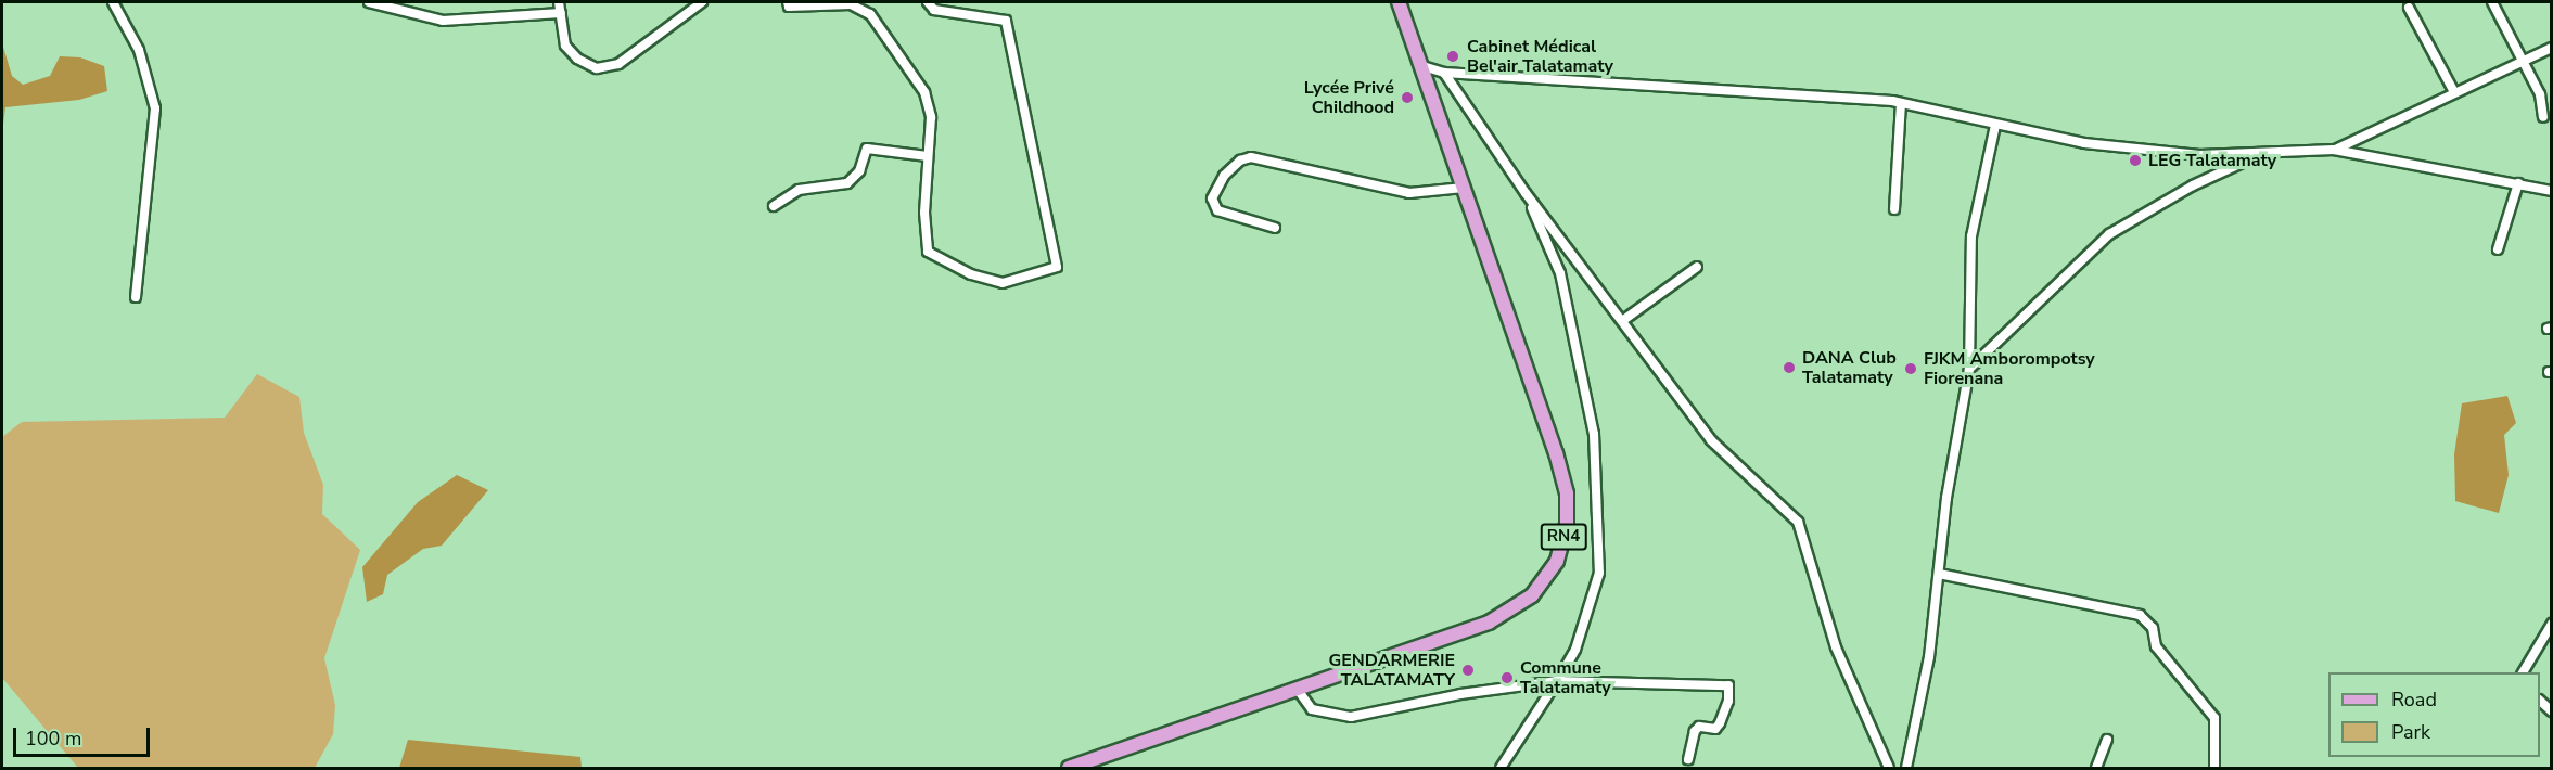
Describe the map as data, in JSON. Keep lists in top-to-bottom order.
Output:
{
  "streets": {
    "main road": ["RN4"]
  },
  "places": [
    "Cabinet Médical Bel'air Talatamaty",
    "Lycée Privé Childhood",
    "LEG Talatamaty",
    "DANA Club Talatamaty",
    "FJKM Amborompotsy Fiorenana",
    "GENDARMERIE TALATAMATY",
    "Commune Talatamaty"
  ],
  "legend": ["Road", "Park"],
  "scale_bar": "100 m"
}
